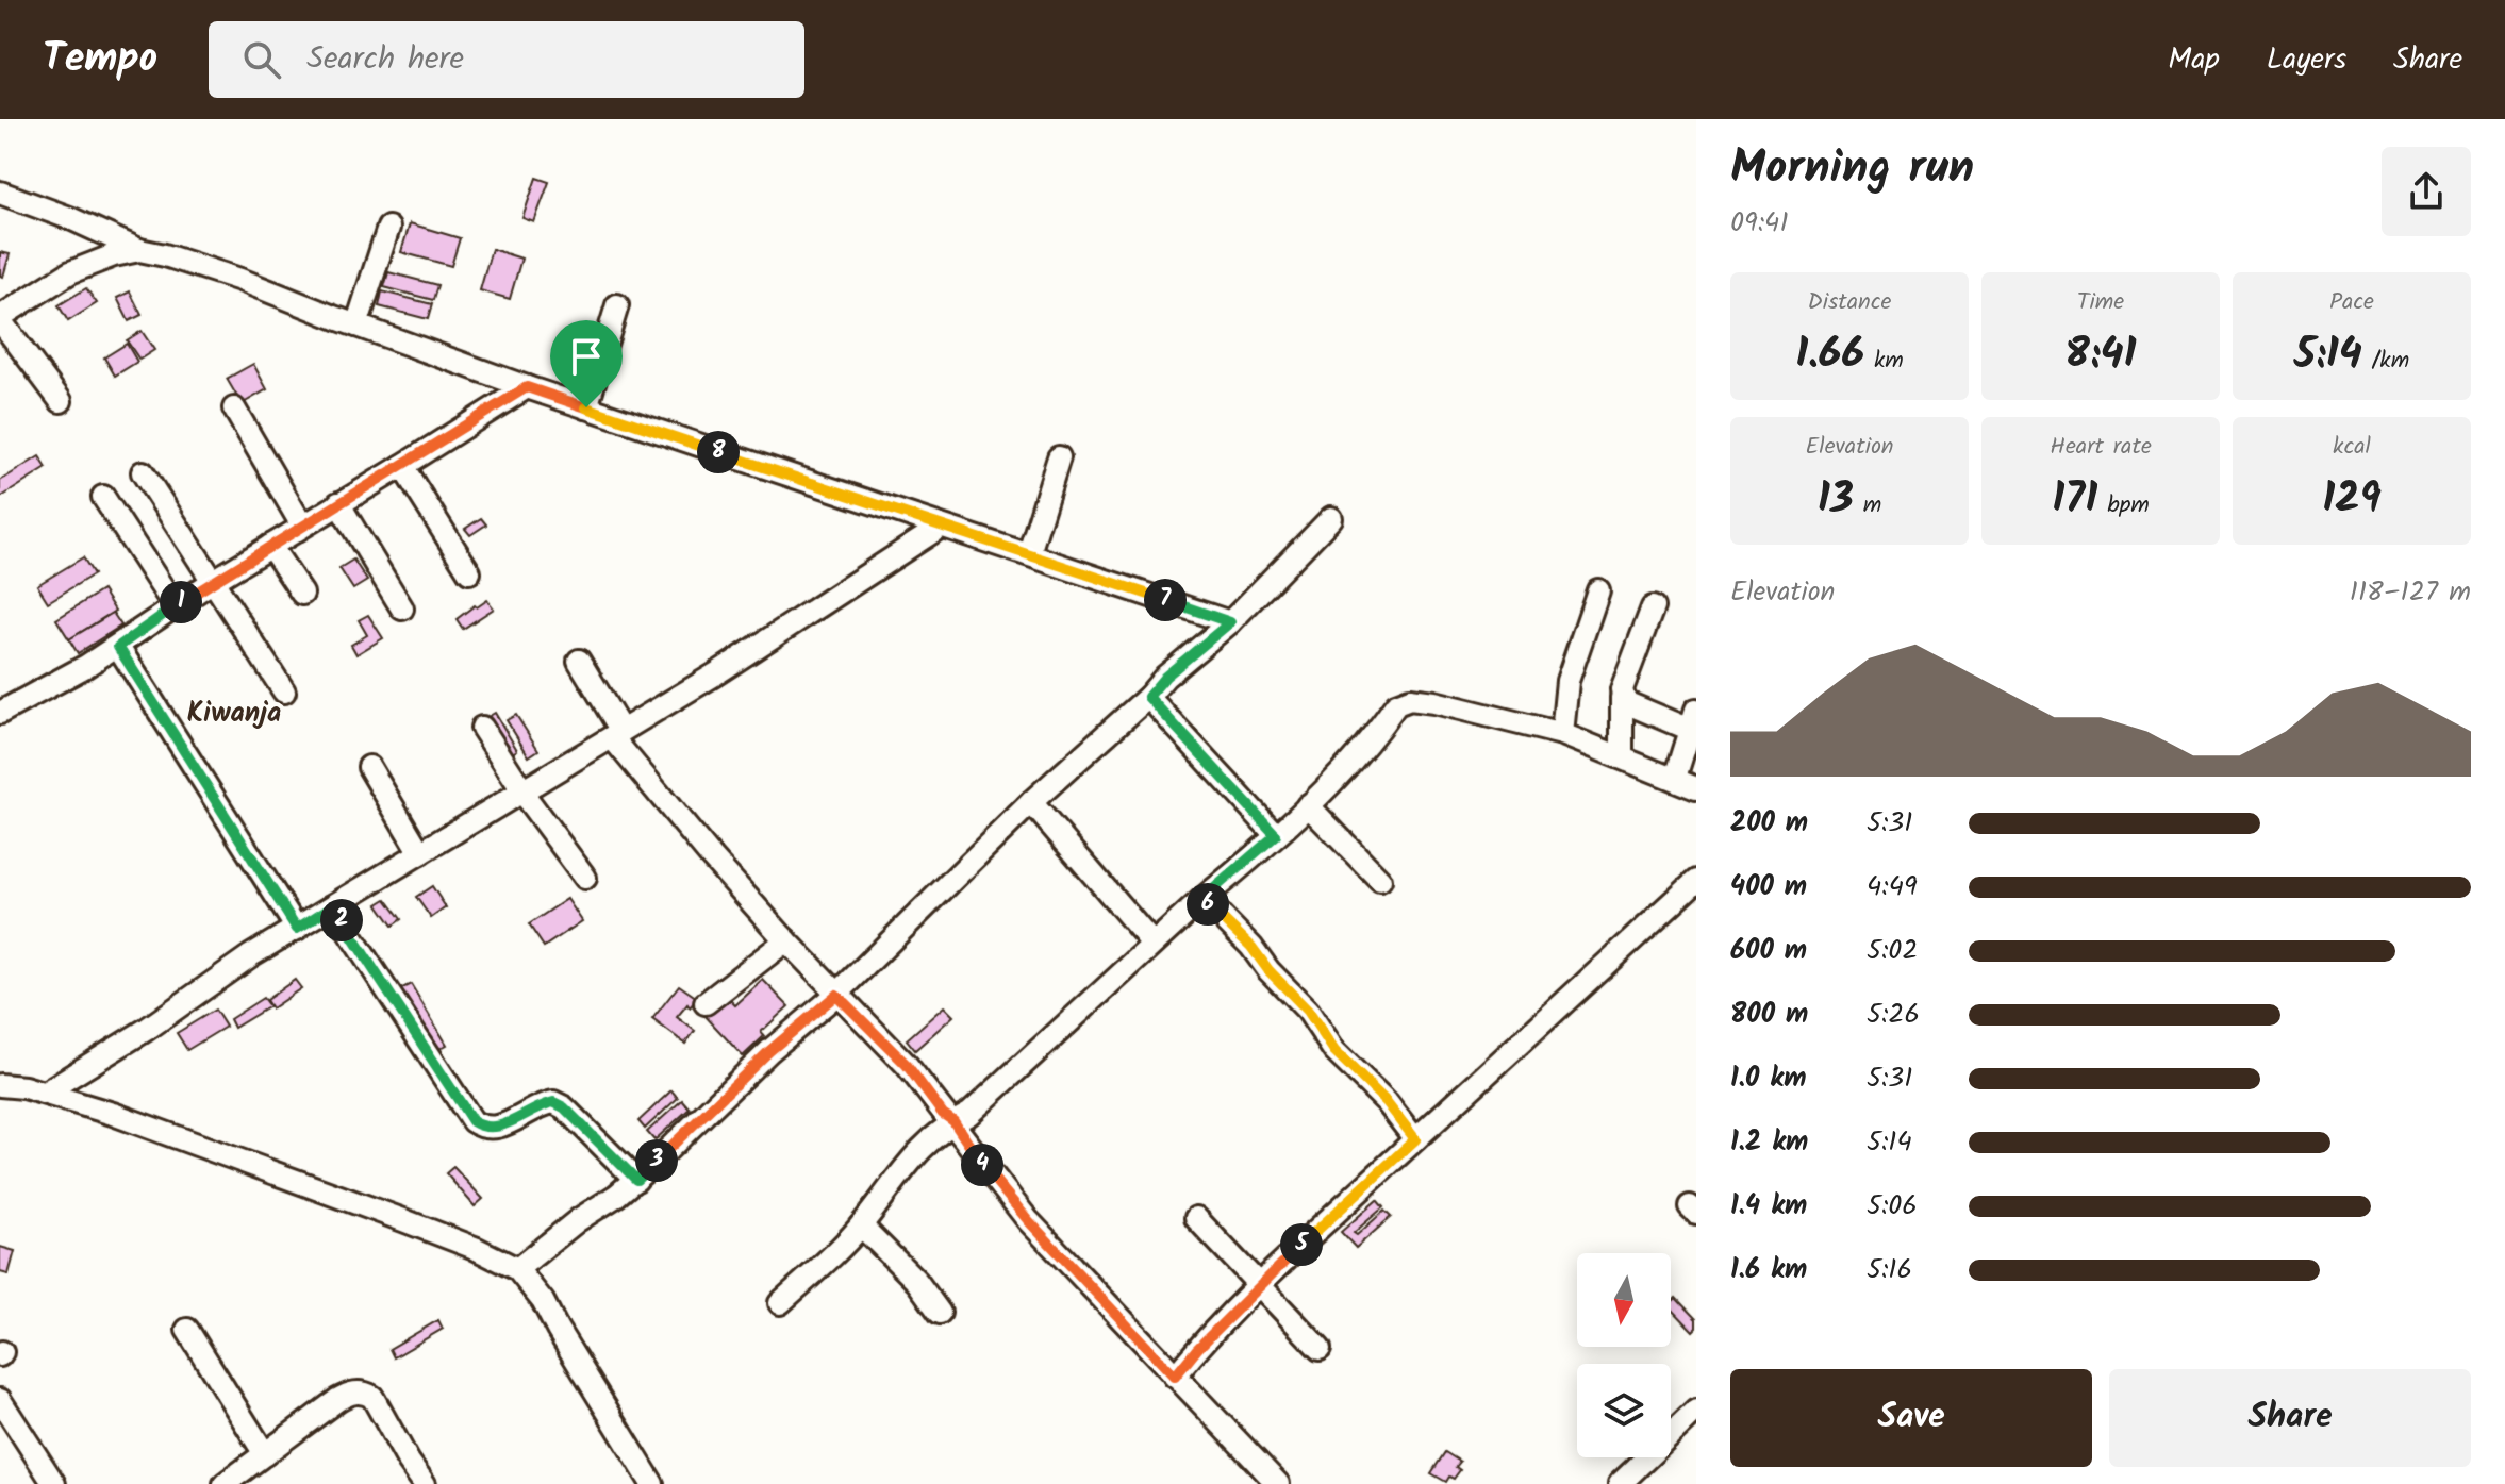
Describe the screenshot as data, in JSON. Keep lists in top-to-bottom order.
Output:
{
  "districts": ["Kiwanja"],
  "north": "bottom",
  "page": {
    "header": "Tempo",
    "search": "Search here",
    "nav": ["Map", "Layers", "Share"],
    "heading": ["Morning run", "09:41"],
    "stats": [
      ["Distance", "1.66 km"],
      ["Time", "8:41"],
      ["Pace", "5:14 /km"],
      ["Elevation", "13 m"],
      ["Heart rate", "171 bpm"],
      ["kcal", "129"]
    ],
    "pins": [
      "8",
      "7",
      "1",
      "6",
      "2",
      "3",
      "4",
      "5"
    ],
    "chart": ["Elevation", "118–127 m"],
    "list": [
      {
        "name": "200 m",
        "note": "5:31"
      },
      {
        "name": "400 m",
        "note": "4:49"
      },
      {
        "name": "600 m",
        "note": "5:02"
      },
      {
        "name": "800 m",
        "note": "5:26"
      },
      {
        "name": "1.0 km",
        "note": "5:31"
      },
      {
        "name": "1.2 km",
        "note": "5:14"
      },
      {
        "name": "1.4 km",
        "note": "5:06"
      },
      {
        "name": "1.6 km",
        "note": "5:16"
      }
    ],
    "buttons": ["Save", "Share"]
  }
}
